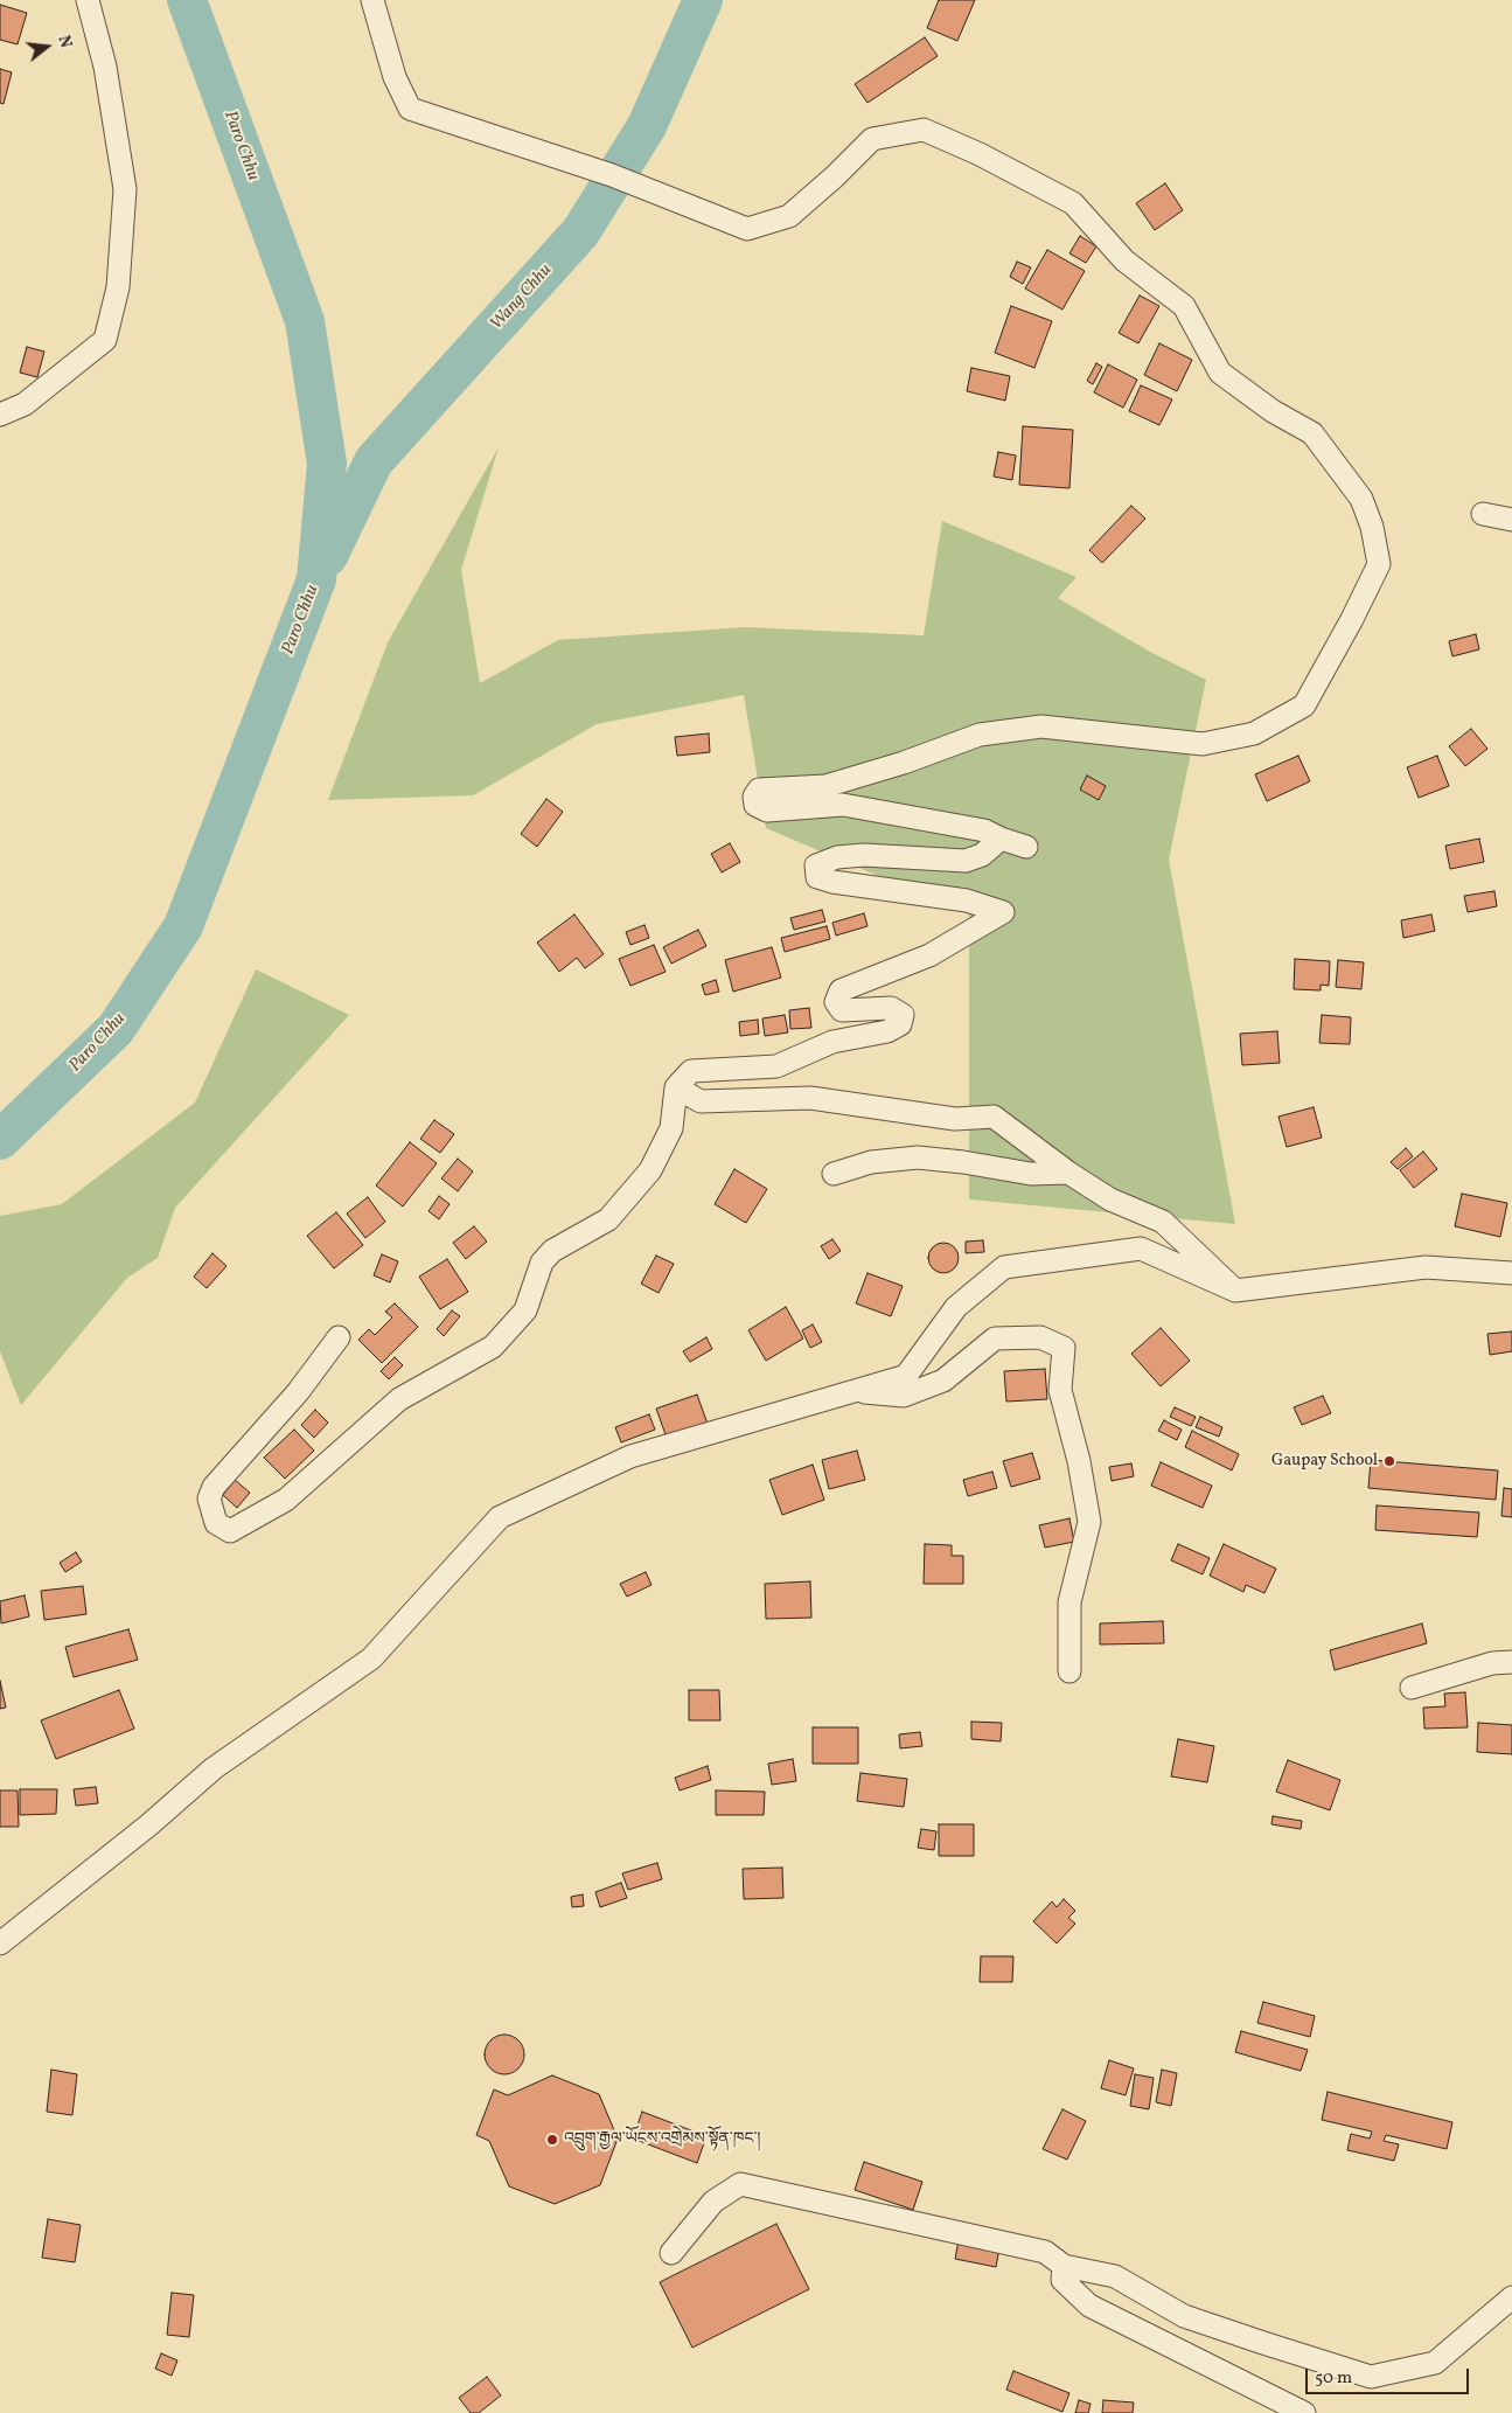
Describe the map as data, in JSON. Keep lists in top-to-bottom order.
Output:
{
  "water": ["Paro Chhu", "Wang Chhu"],
  "places": ["Gaupay School", "འབྲུག་རྒྱལ་ཡོངས་འགྲེམས་སྟོན་ཁང་།"],
  "scale_bar": "50 m",
  "north": "right"
}
